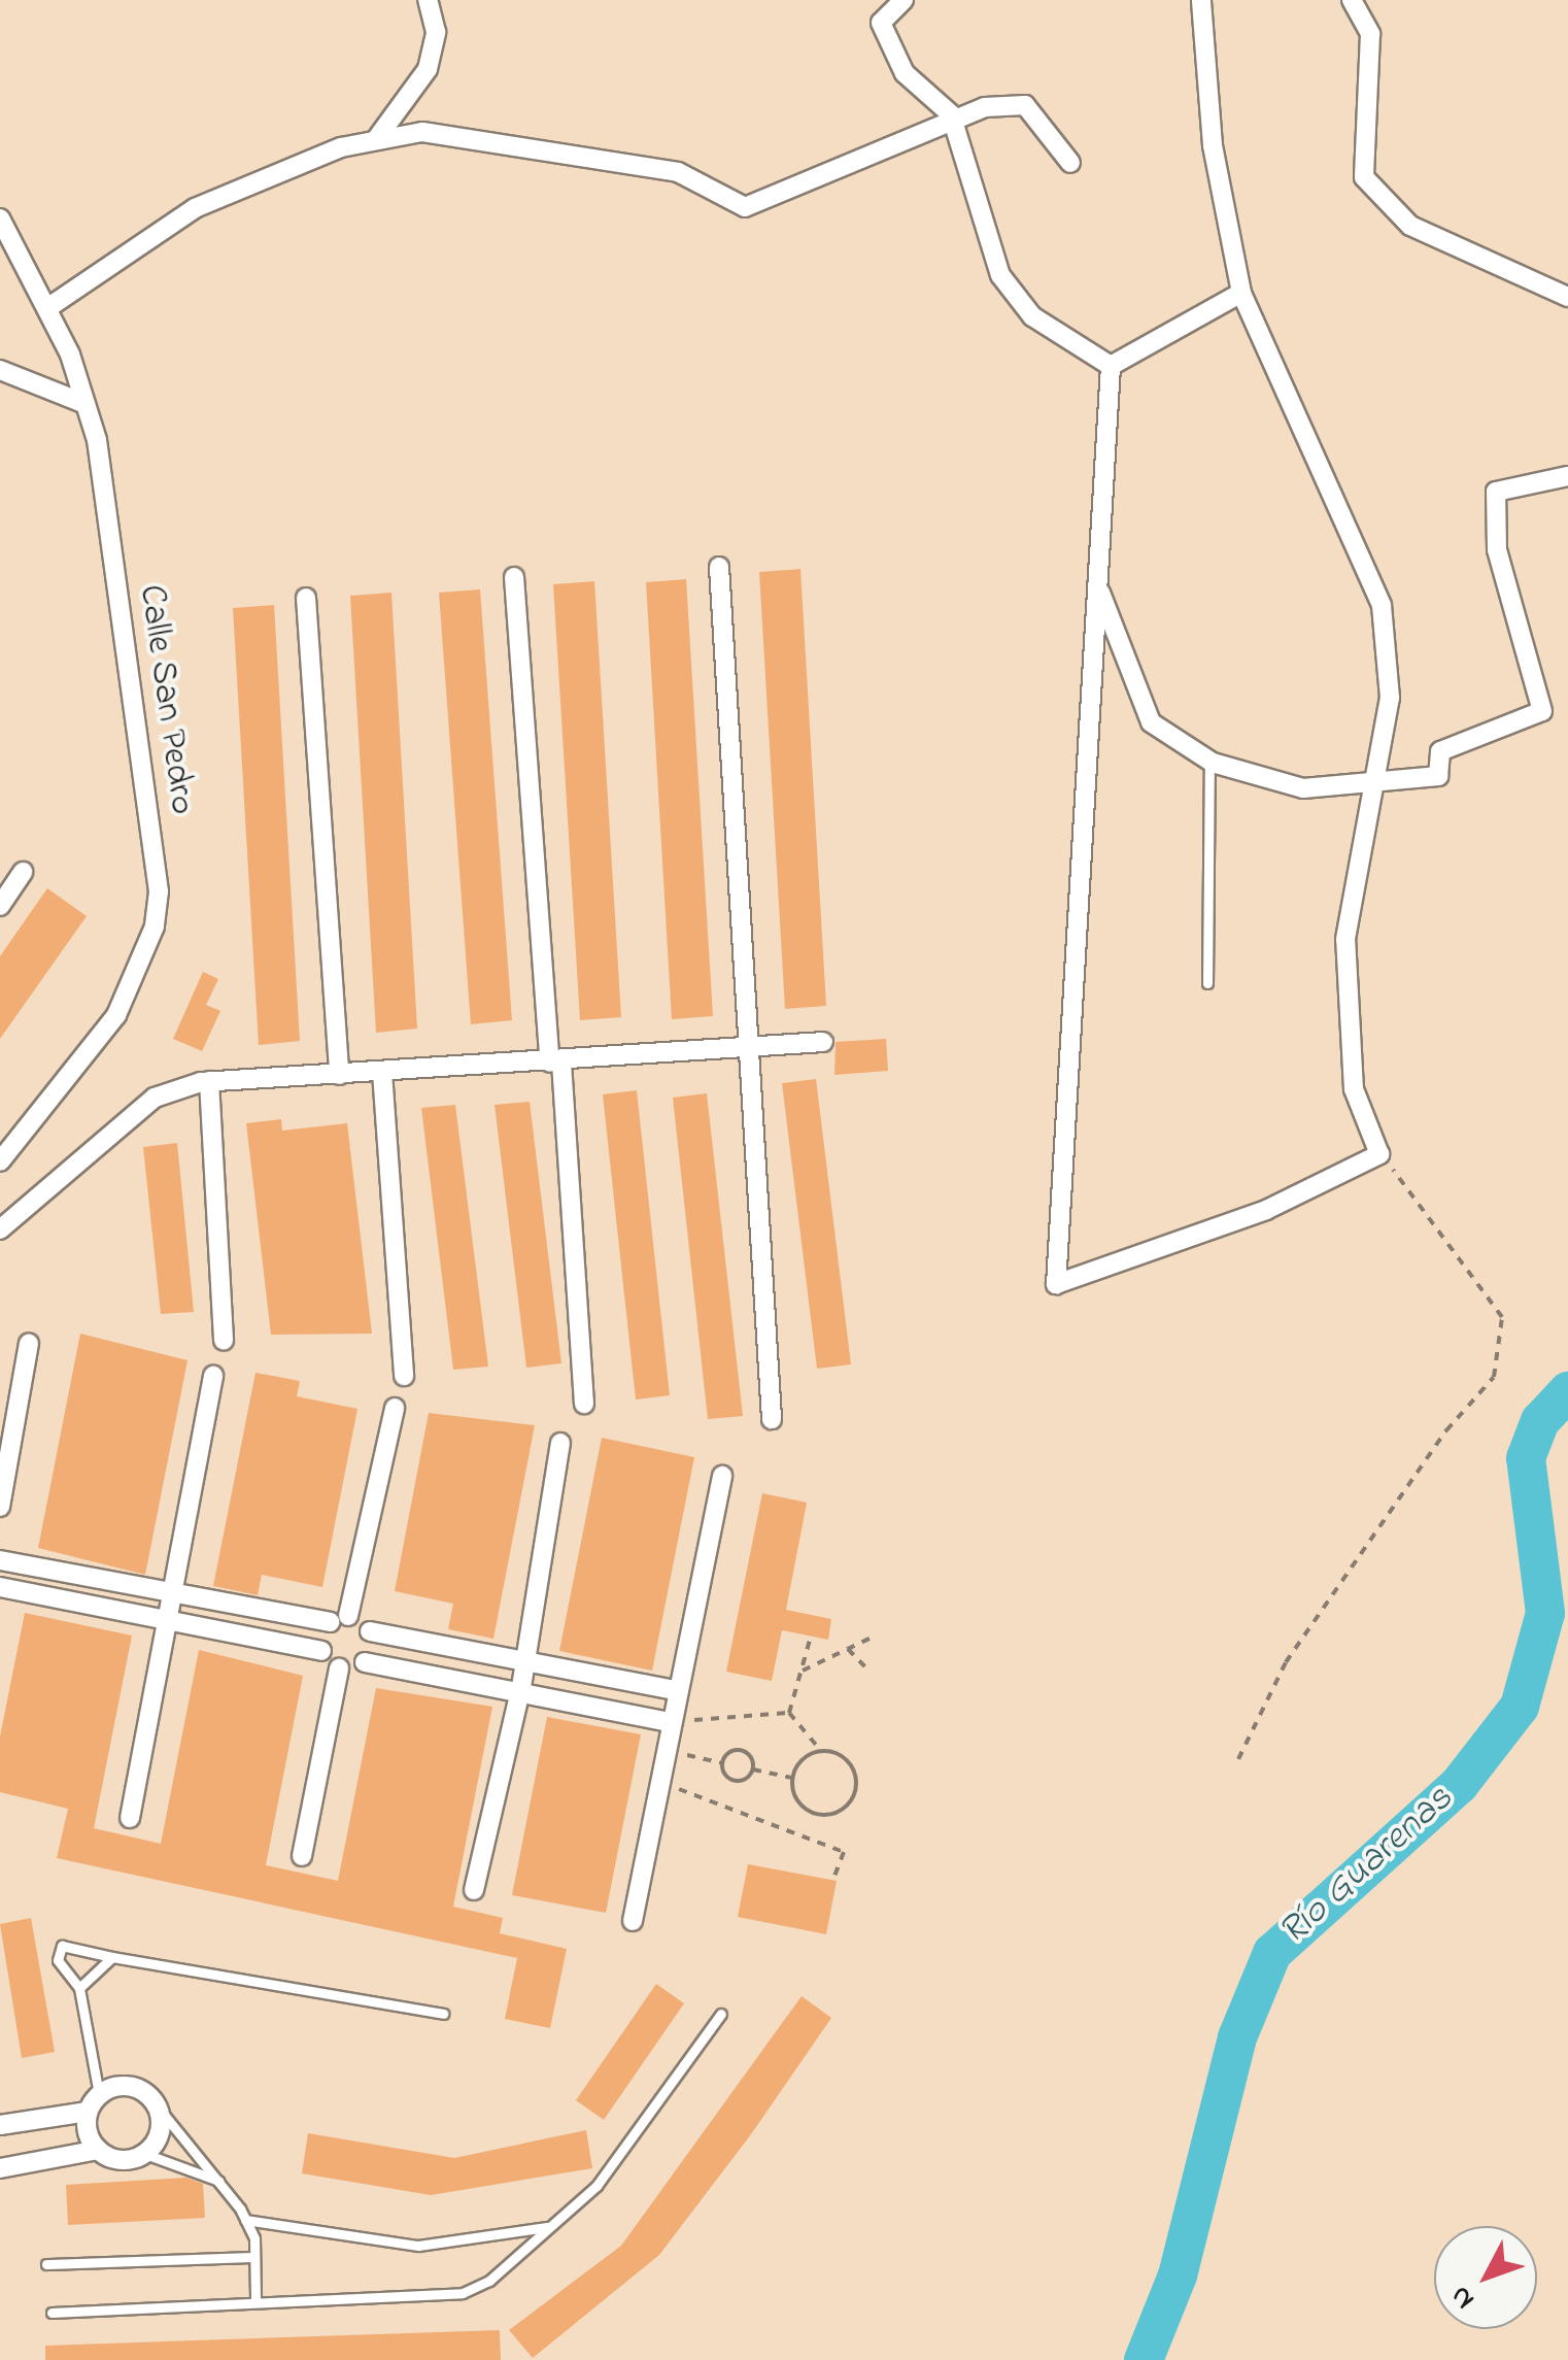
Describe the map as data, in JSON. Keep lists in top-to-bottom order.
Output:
{
  "streets": {
    "street": ["Calle San Pedro"]
  },
  "water": ["Río Guarenas"],
  "north": "bottom left"
}
